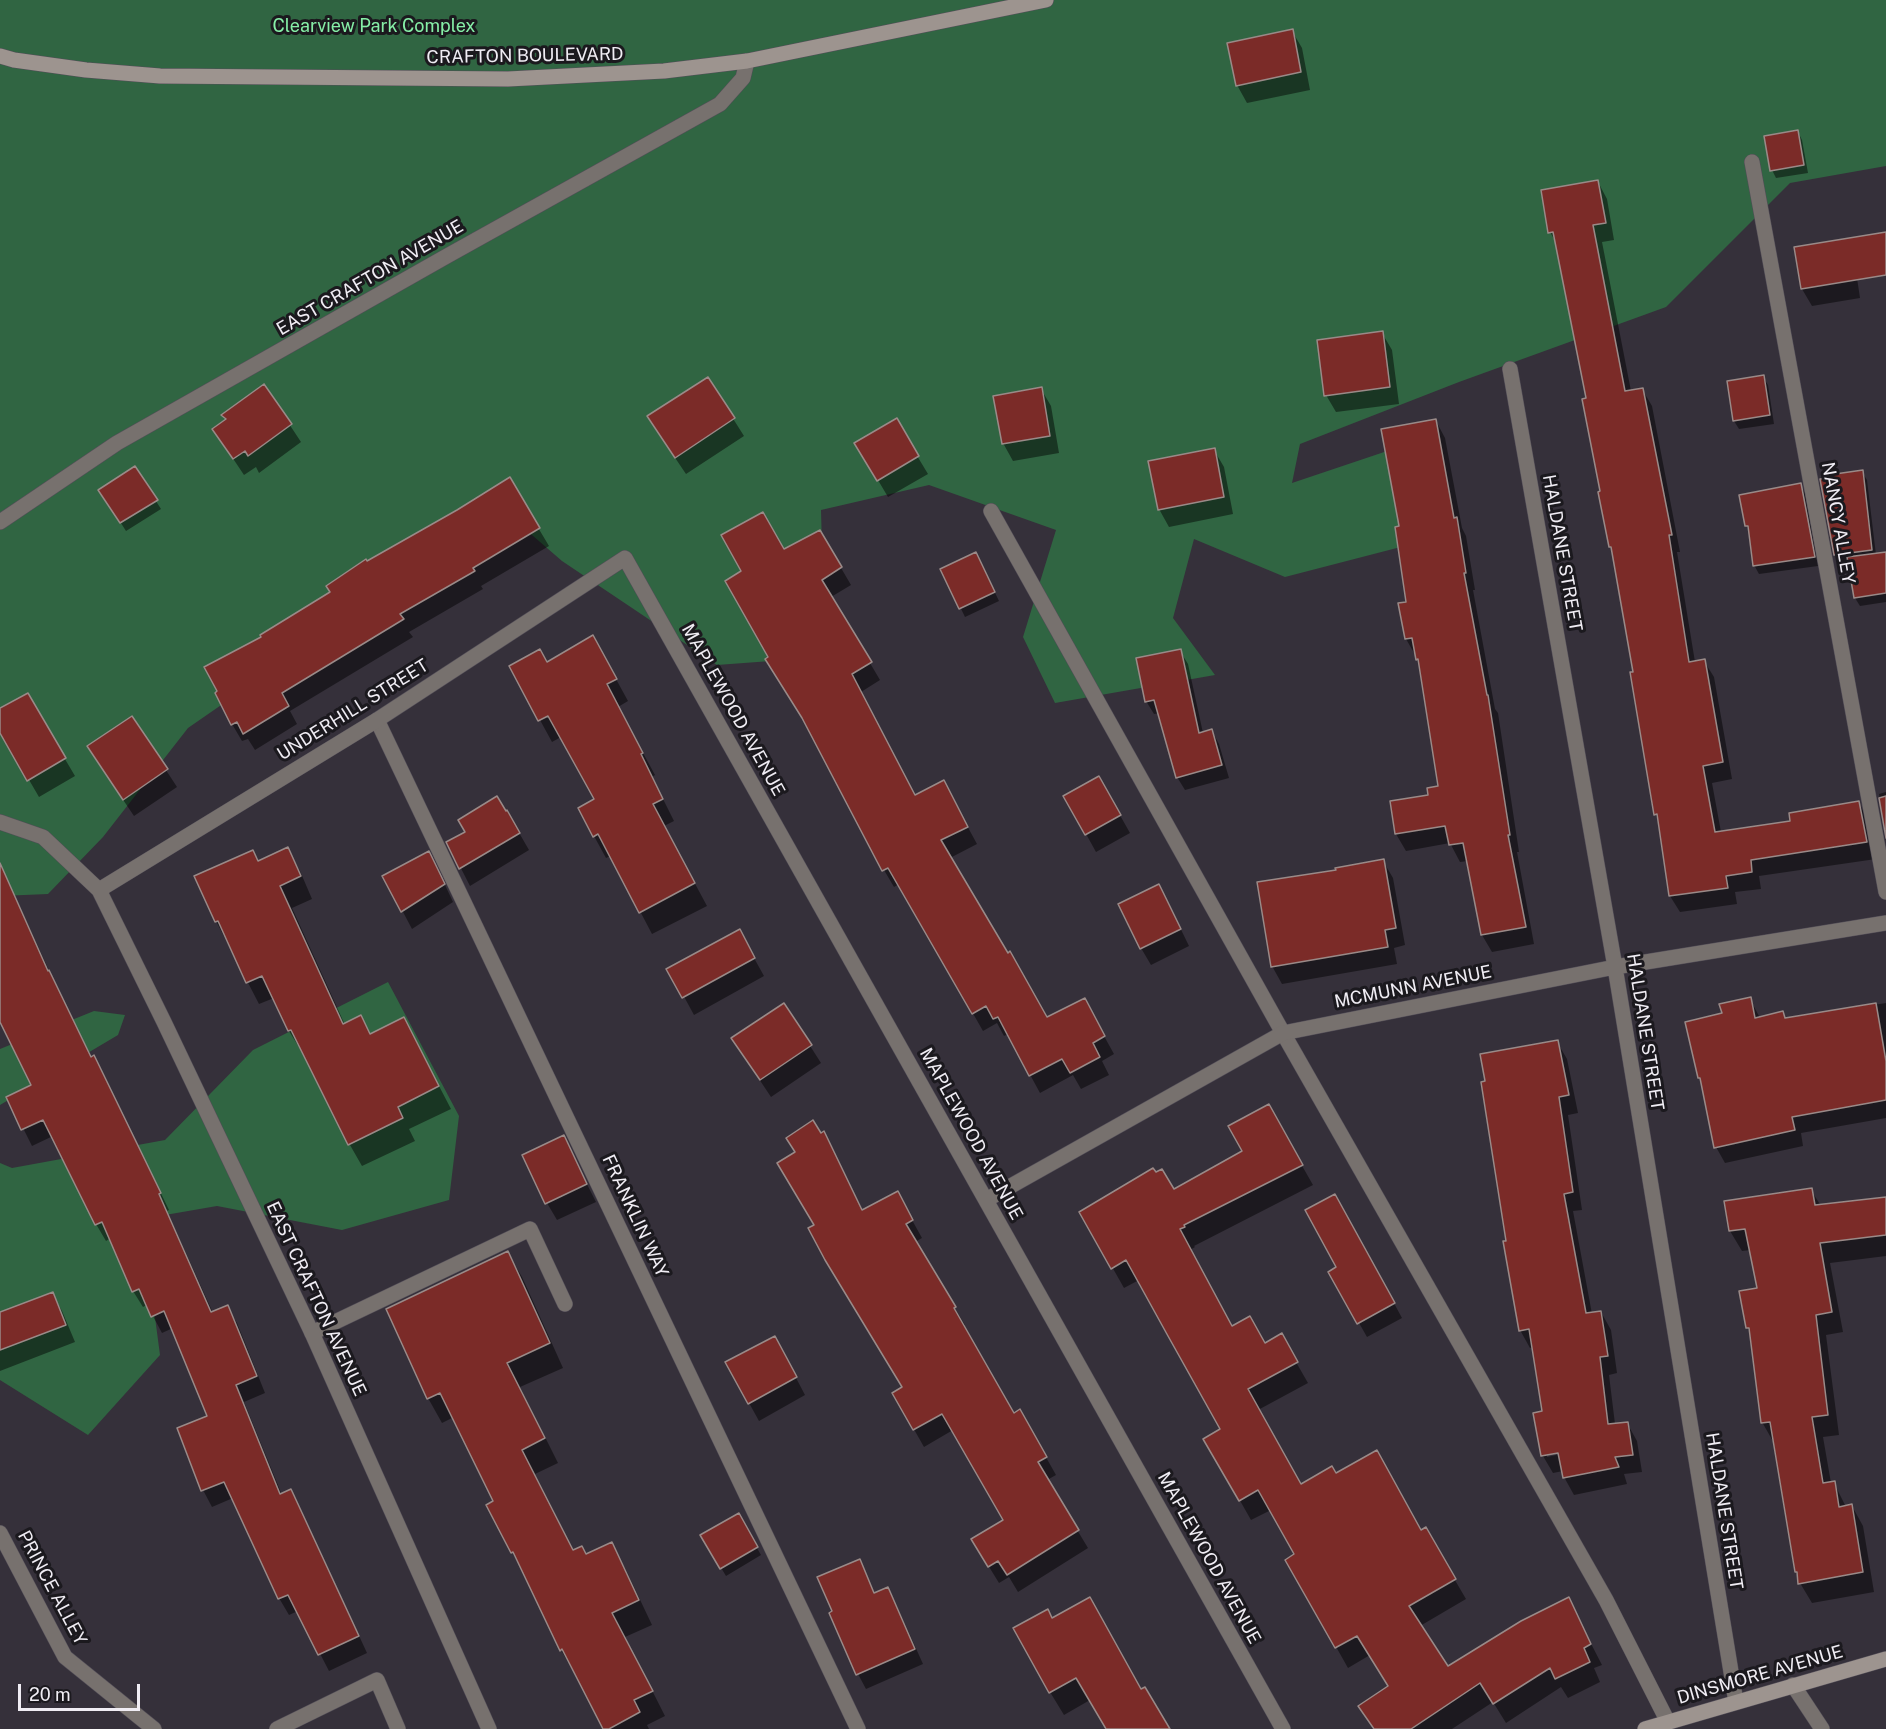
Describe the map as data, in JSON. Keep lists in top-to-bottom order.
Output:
{
  "streets": {
    "main road": ["CRAFTON BOULEVARD", "DINSMORE AVENUE"],
    "street": [
      "EAST CRAFTON AVENUE",
      "NANCY ALLEY",
      "HALDANE STREET",
      "UNDERHILL STREET",
      "MAPLEWOOD AVENUE",
      "MCMUNN AVENUE",
      "FRANKLIN WAY",
      "PRINCE ALLEY"
    ]
  },
  "crossings": [
    ["CRAFTON BOULEVARD", "EAST CRAFTON AVENUE"],
    ["EAST CRAFTON AVENUE", "UNDERHILL STREET"],
    ["HALDANE STREET", "MCMUNN AVENUE"],
    ["HALDANE STREET", "DINSMORE AVENUE"],
    ["UNDERHILL STREET", "MAPLEWOOD AVENUE"],
    ["UNDERHILL STREET", "FRANKLIN WAY"],
    ["MAPLEWOOD AVENUE", "MCMUNN AVENUE"]
  ],
  "parks": ["Clearview Park Complex"],
  "scale_bar": "20 m"
}
